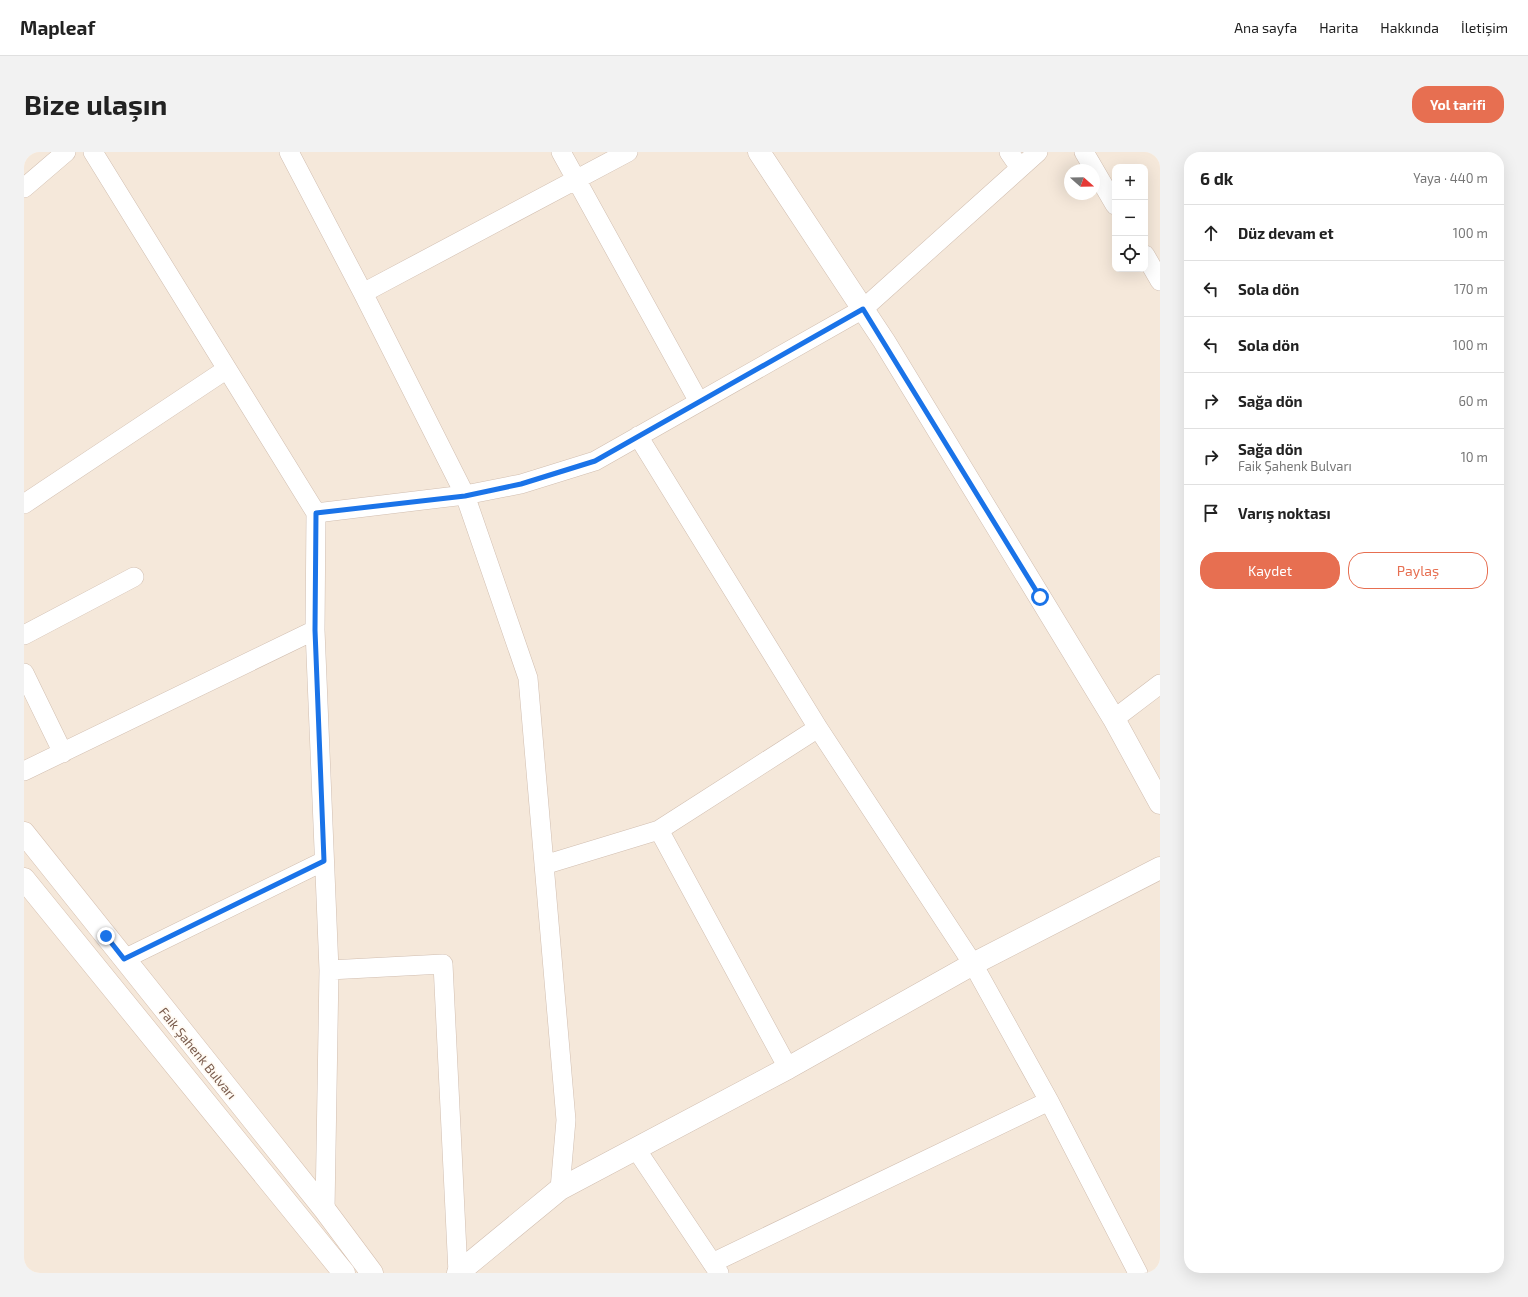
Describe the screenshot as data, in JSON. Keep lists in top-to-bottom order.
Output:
{
  "streets": {
    "street": ["Faik Şahenk Bulvarı"]
  },
  "north": "right",
  "page": {
    "header": "Mapleaf",
    "nav": [
      "Ana sayfa",
      "Harita",
      "Hakkında",
      "İletişim"
    ],
    "buttons": [
      "Yol tarifi",
      ["Kaydet", "Paylaş"]
    ],
    "title": "Bize ulaşın",
    "heading": ["6 dk", "Yaya · 440 m"],
    "map_buttons": ["+", "−"],
    "list": [
      ["Düz devam et", "100 m"],
      ["Sola dön", "170 m"],
      ["Sola dön", "100 m"],
      ["Sağa dön", "60 m"],
      ["Sağa dön", "Faik Şahenk Bulvarı", "10 m"],
      "Varış noktası"
    ]
  }
}
